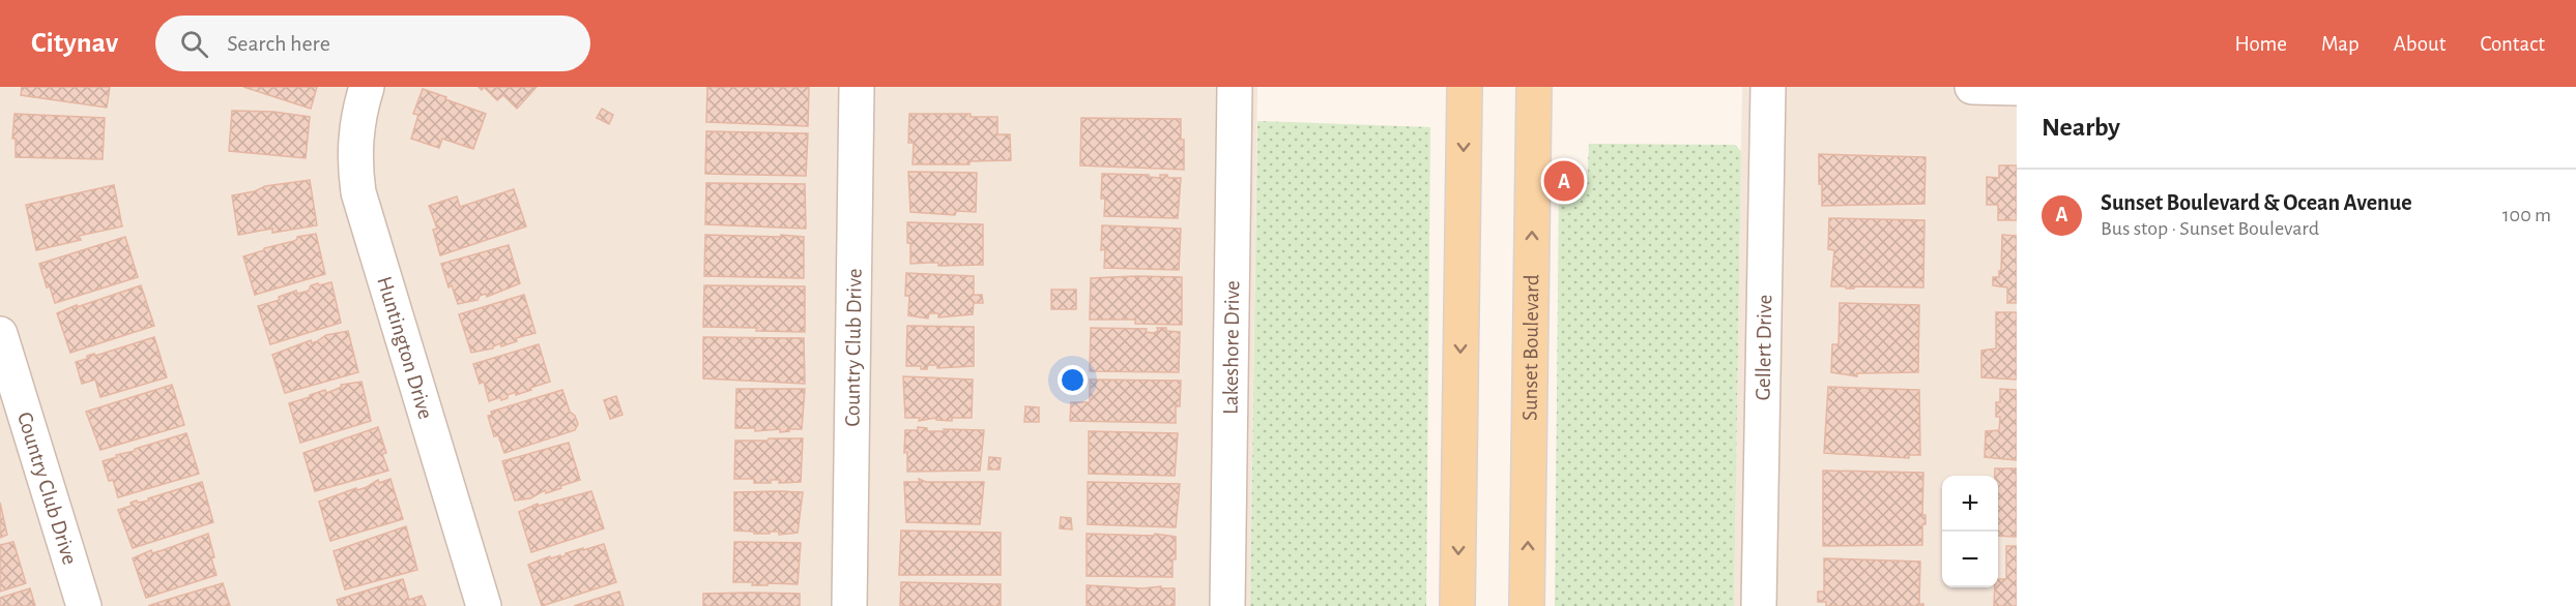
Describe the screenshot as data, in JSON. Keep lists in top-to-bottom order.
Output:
{
  "streets": {
    "main road": ["Sunset Boulevard"],
    "street": [
      "Country Club Drive",
      "Lakeshore Drive",
      "Gellert Drive",
      "Huntington Drive"
    ]
  },
  "page": {
    "header": "Citynav",
    "search": "Search here",
    "nav": [
      "Home",
      "Map",
      "About",
      "Contact"
    ],
    "heading": "Nearby",
    "pins": "A",
    "list": [
      {
        "mark": "A",
        "name": "Sunset Boulevard & Ocean Avenue",
        "note": "Bus stop · Sunset Boulevard",
        "value": "100 m"
      }
    ],
    "map_buttons": ["+", "−"]
  }
}
